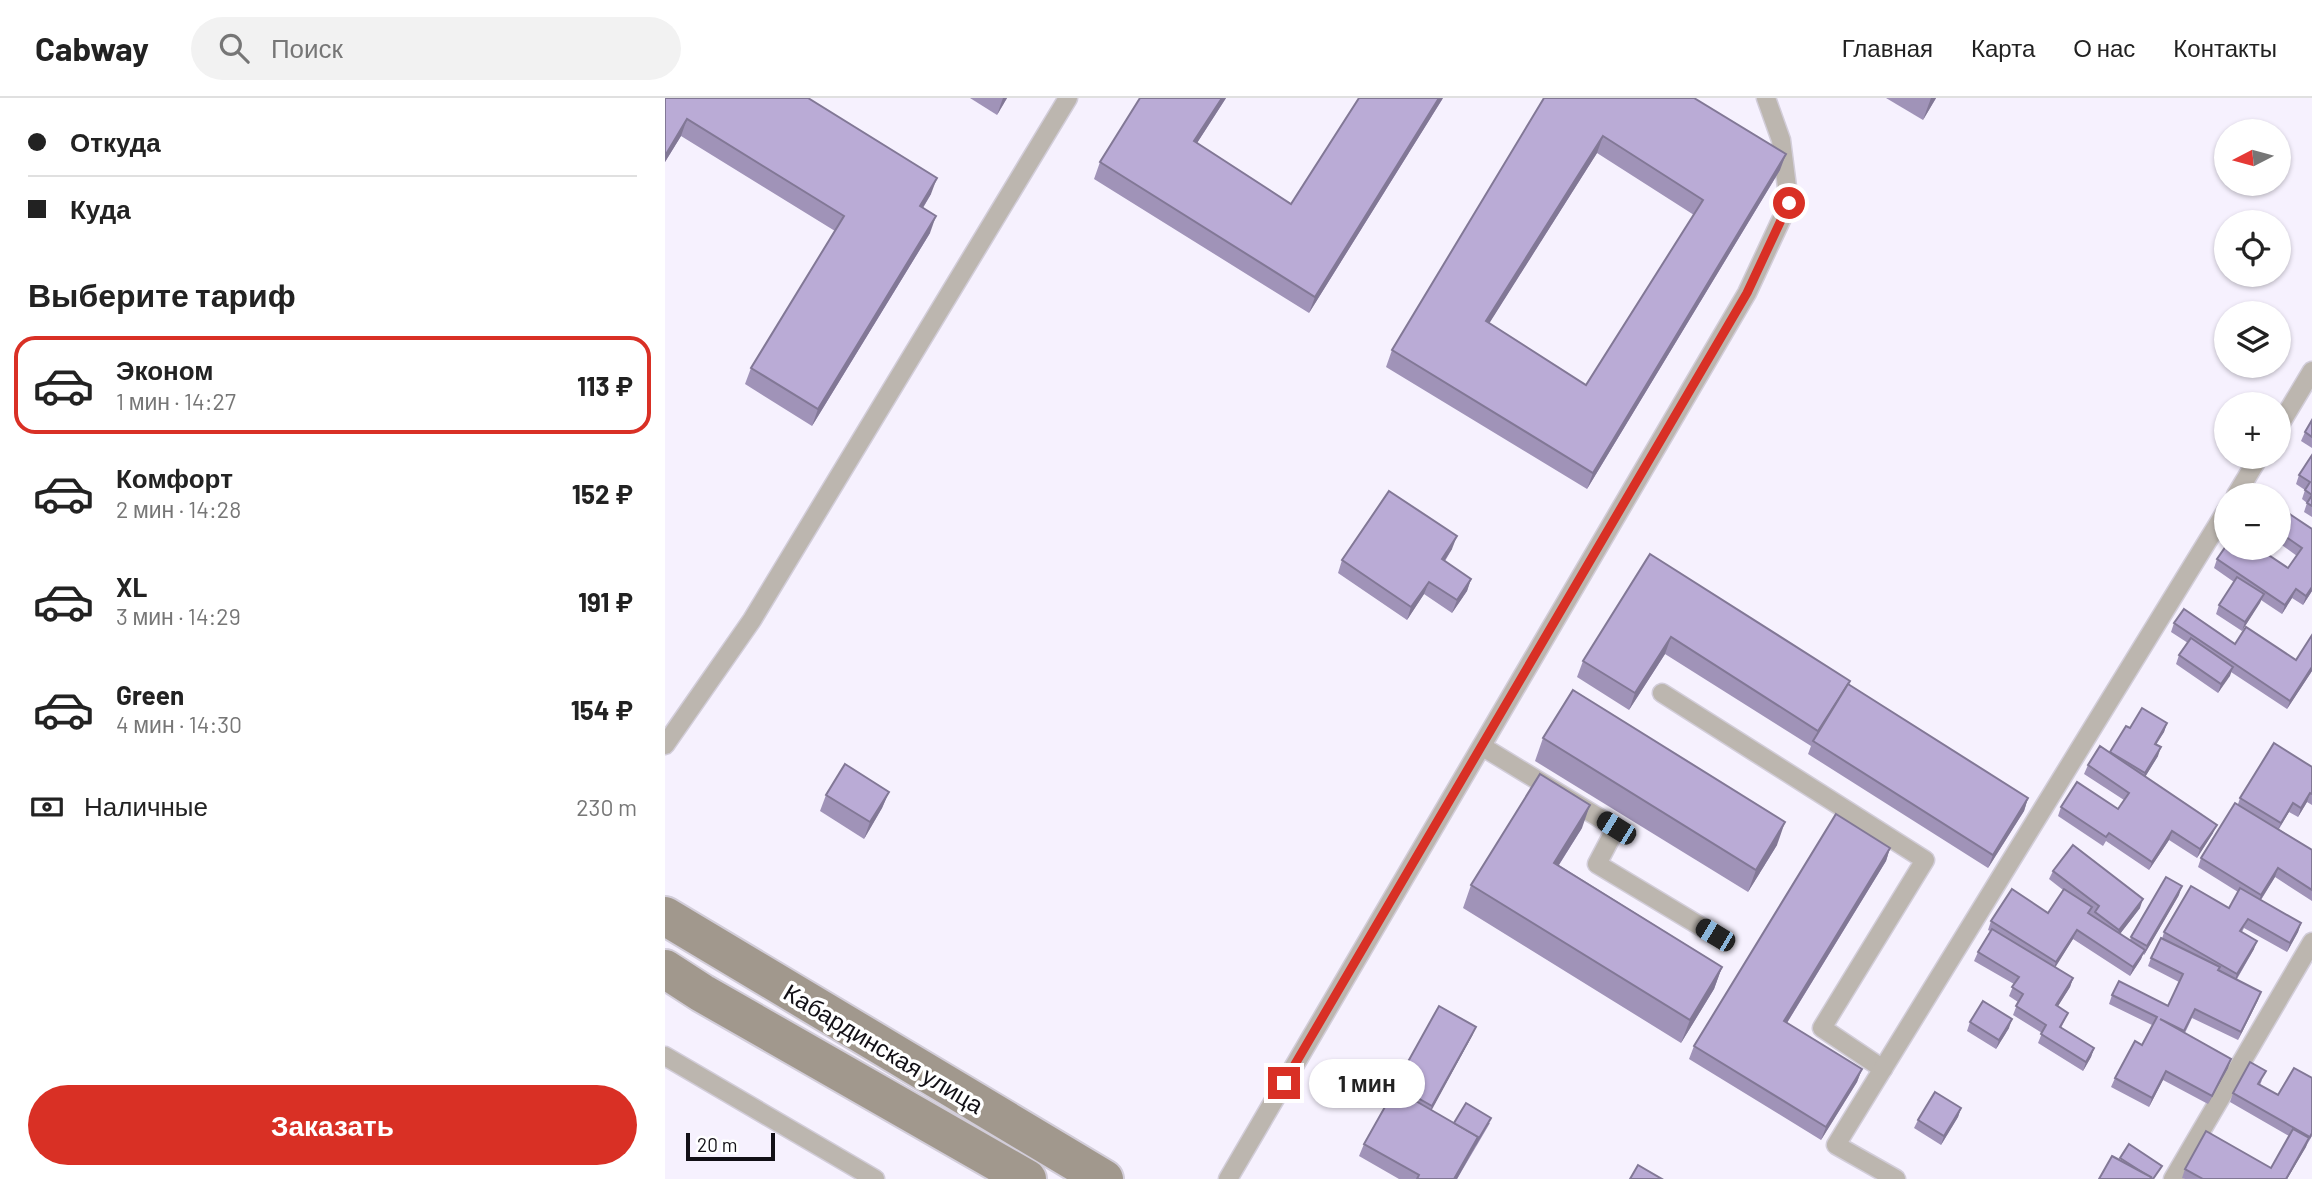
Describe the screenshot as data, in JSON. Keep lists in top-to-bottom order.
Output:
{
  "streets": {
    "main road": ["Кабардинская улица"]
  },
  "scale_bar": "20 m",
  "north": "left",
  "page": {
    "header": "Cabway",
    "search": "Поиск",
    "nav": [
      "Главная",
      "Карта",
      "О нас",
      "Контакты"
    ],
    "banner": ["Откуда", "Куда"],
    "map_buttons": ["+", "−"],
    "heading": "Выберите тариф",
    "list": [
      {
        "name": "Эконом",
        "note": "1 мин · 14:27",
        "value": "113 ₽"
      },
      {
        "name": "Комфорт",
        "note": "2 мин · 14:28",
        "value": "152 ₽"
      },
      {
        "name": "XL",
        "note": "3 мин · 14:29",
        "value": "191 ₽"
      },
      {
        "name": "Green",
        "note": "4 мин · 14:30",
        "value": "154 ₽"
      }
    ],
    "pay": ["Наличные", "230 m"],
    "bubble": "1 мин",
    "buttons": "Заказать",
    "scale": "20 m"
  }
}
